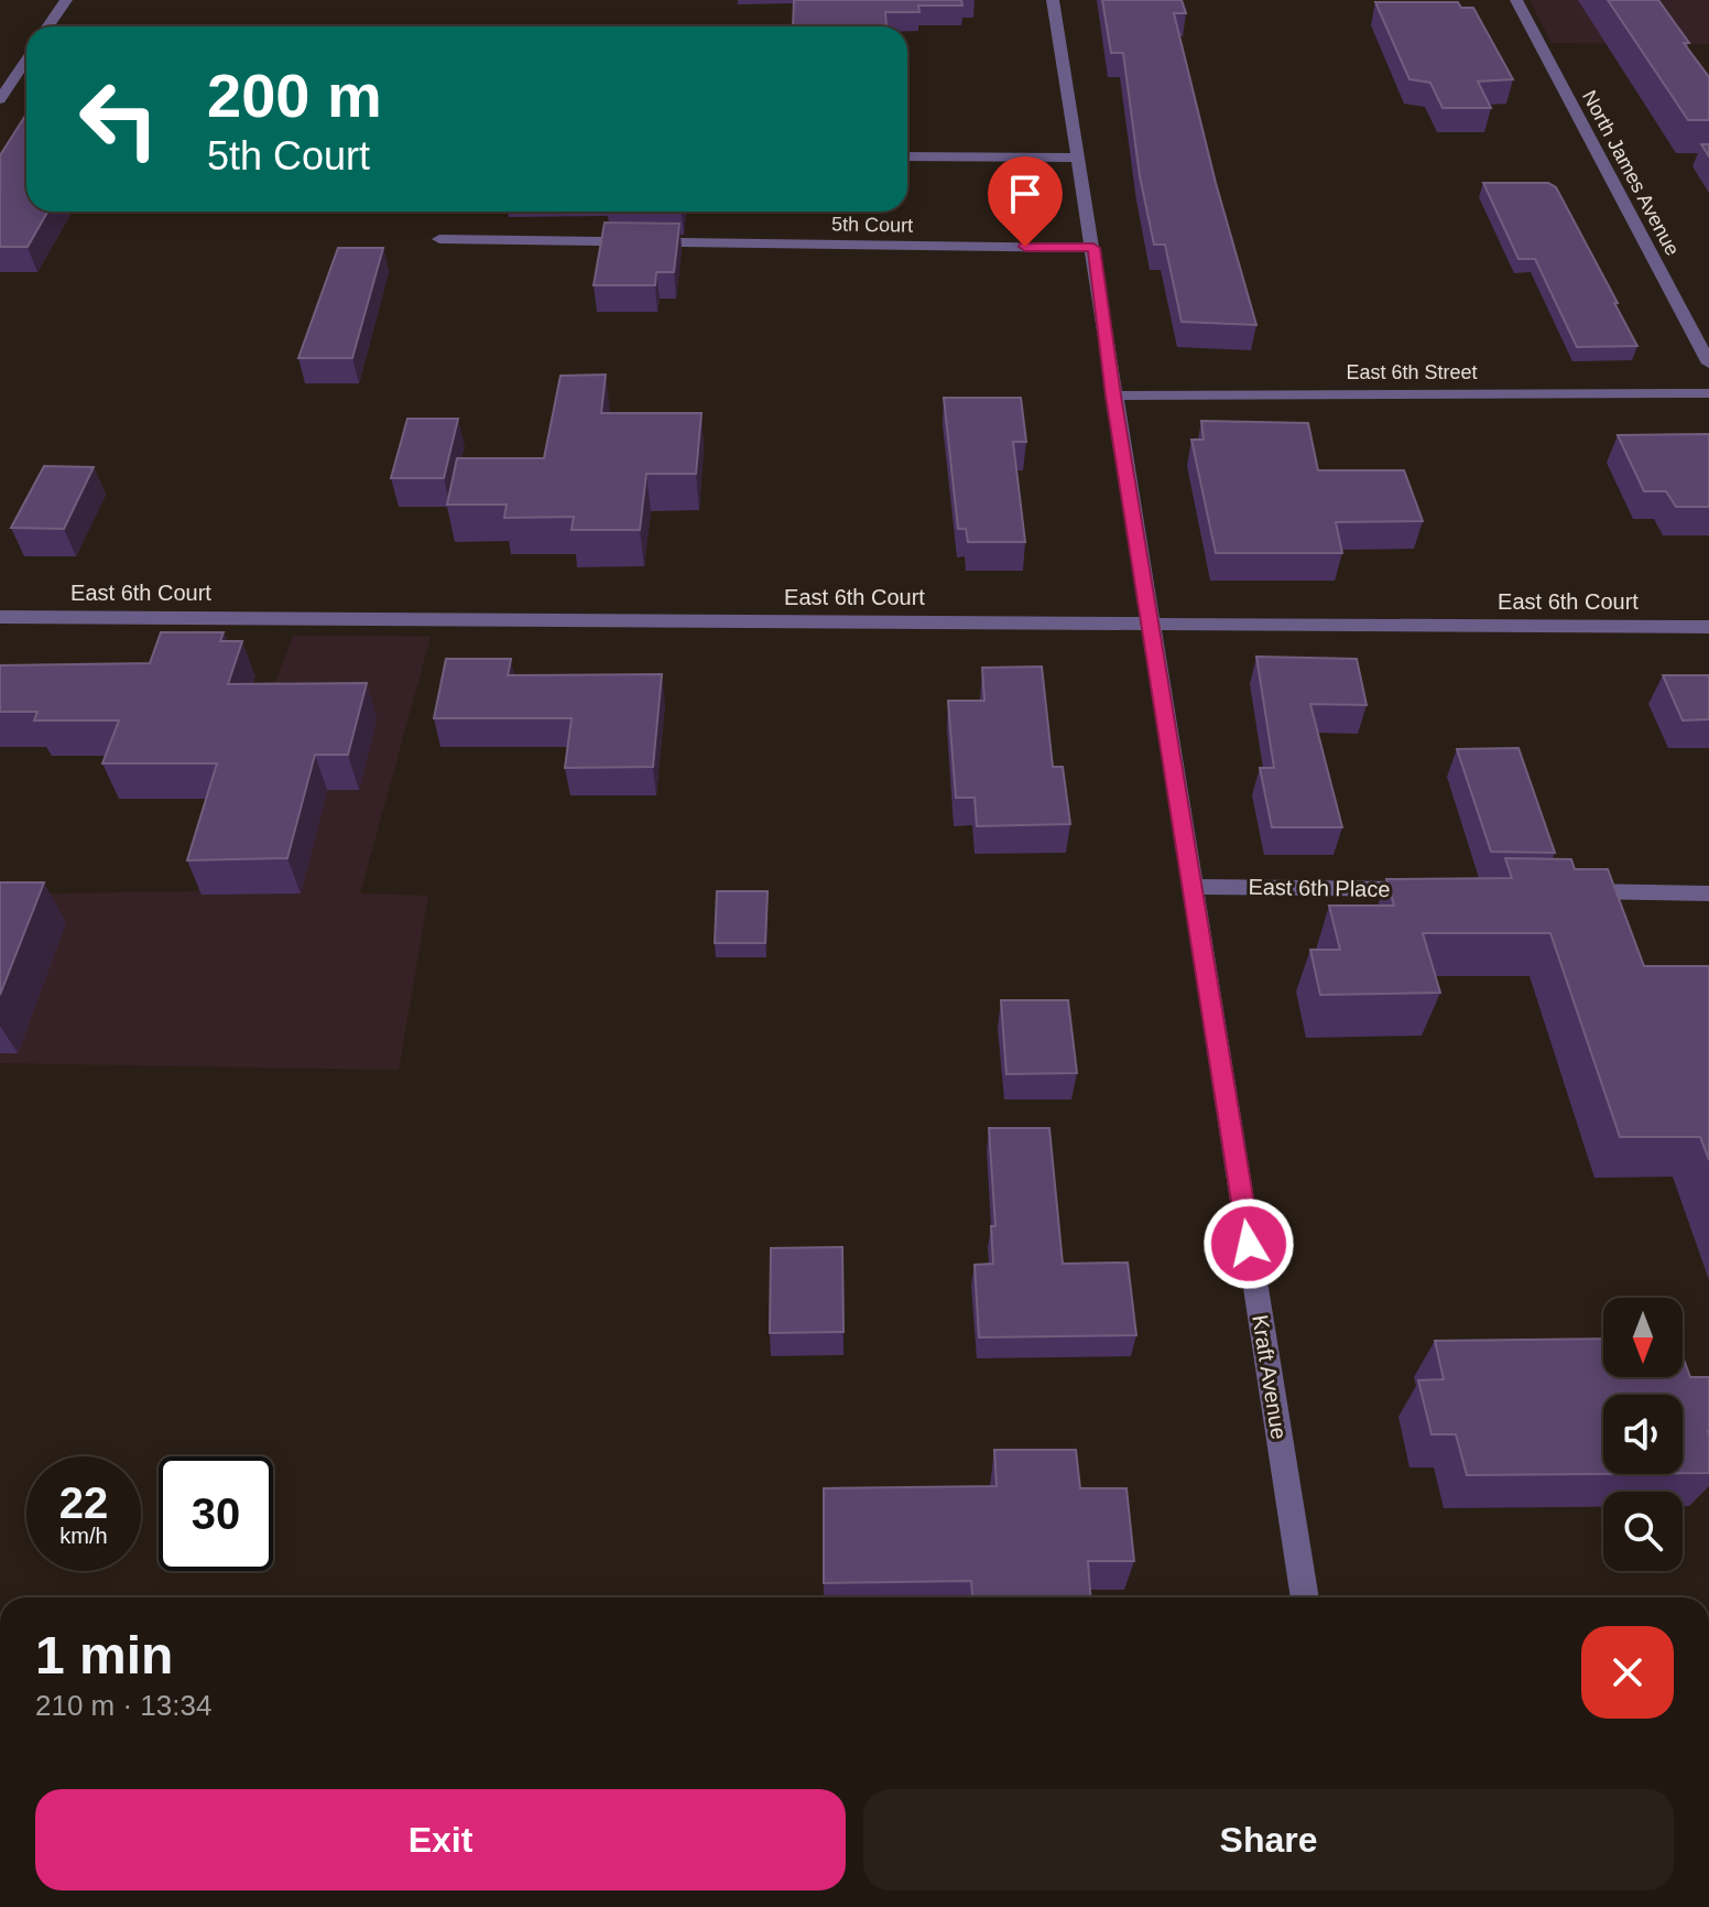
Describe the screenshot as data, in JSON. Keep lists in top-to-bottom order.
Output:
{
  "streets": {
    "street": [
      "North James Avenue",
      "5th Court",
      "East 6th Street",
      "East 6th Court",
      "East 6th Place",
      "Kraft Avenue"
    ]
  },
  "crossings": [
    ["5th Court", "Kraft Avenue"],
    ["East 6th Street", "Kraft Avenue"],
    ["East 6th Court", "Kraft Avenue"],
    ["East 6th Place", "Kraft Avenue"]
  ],
  "north": "bottom",
  "page": {
    "turn": ["200 m", "5th Court"],
    "speed": "22 km/h",
    "limit": "30",
    "heading": ["1 min", "210 m · 13:34"],
    "buttons": ["Exit", "Share"]
  }
}
